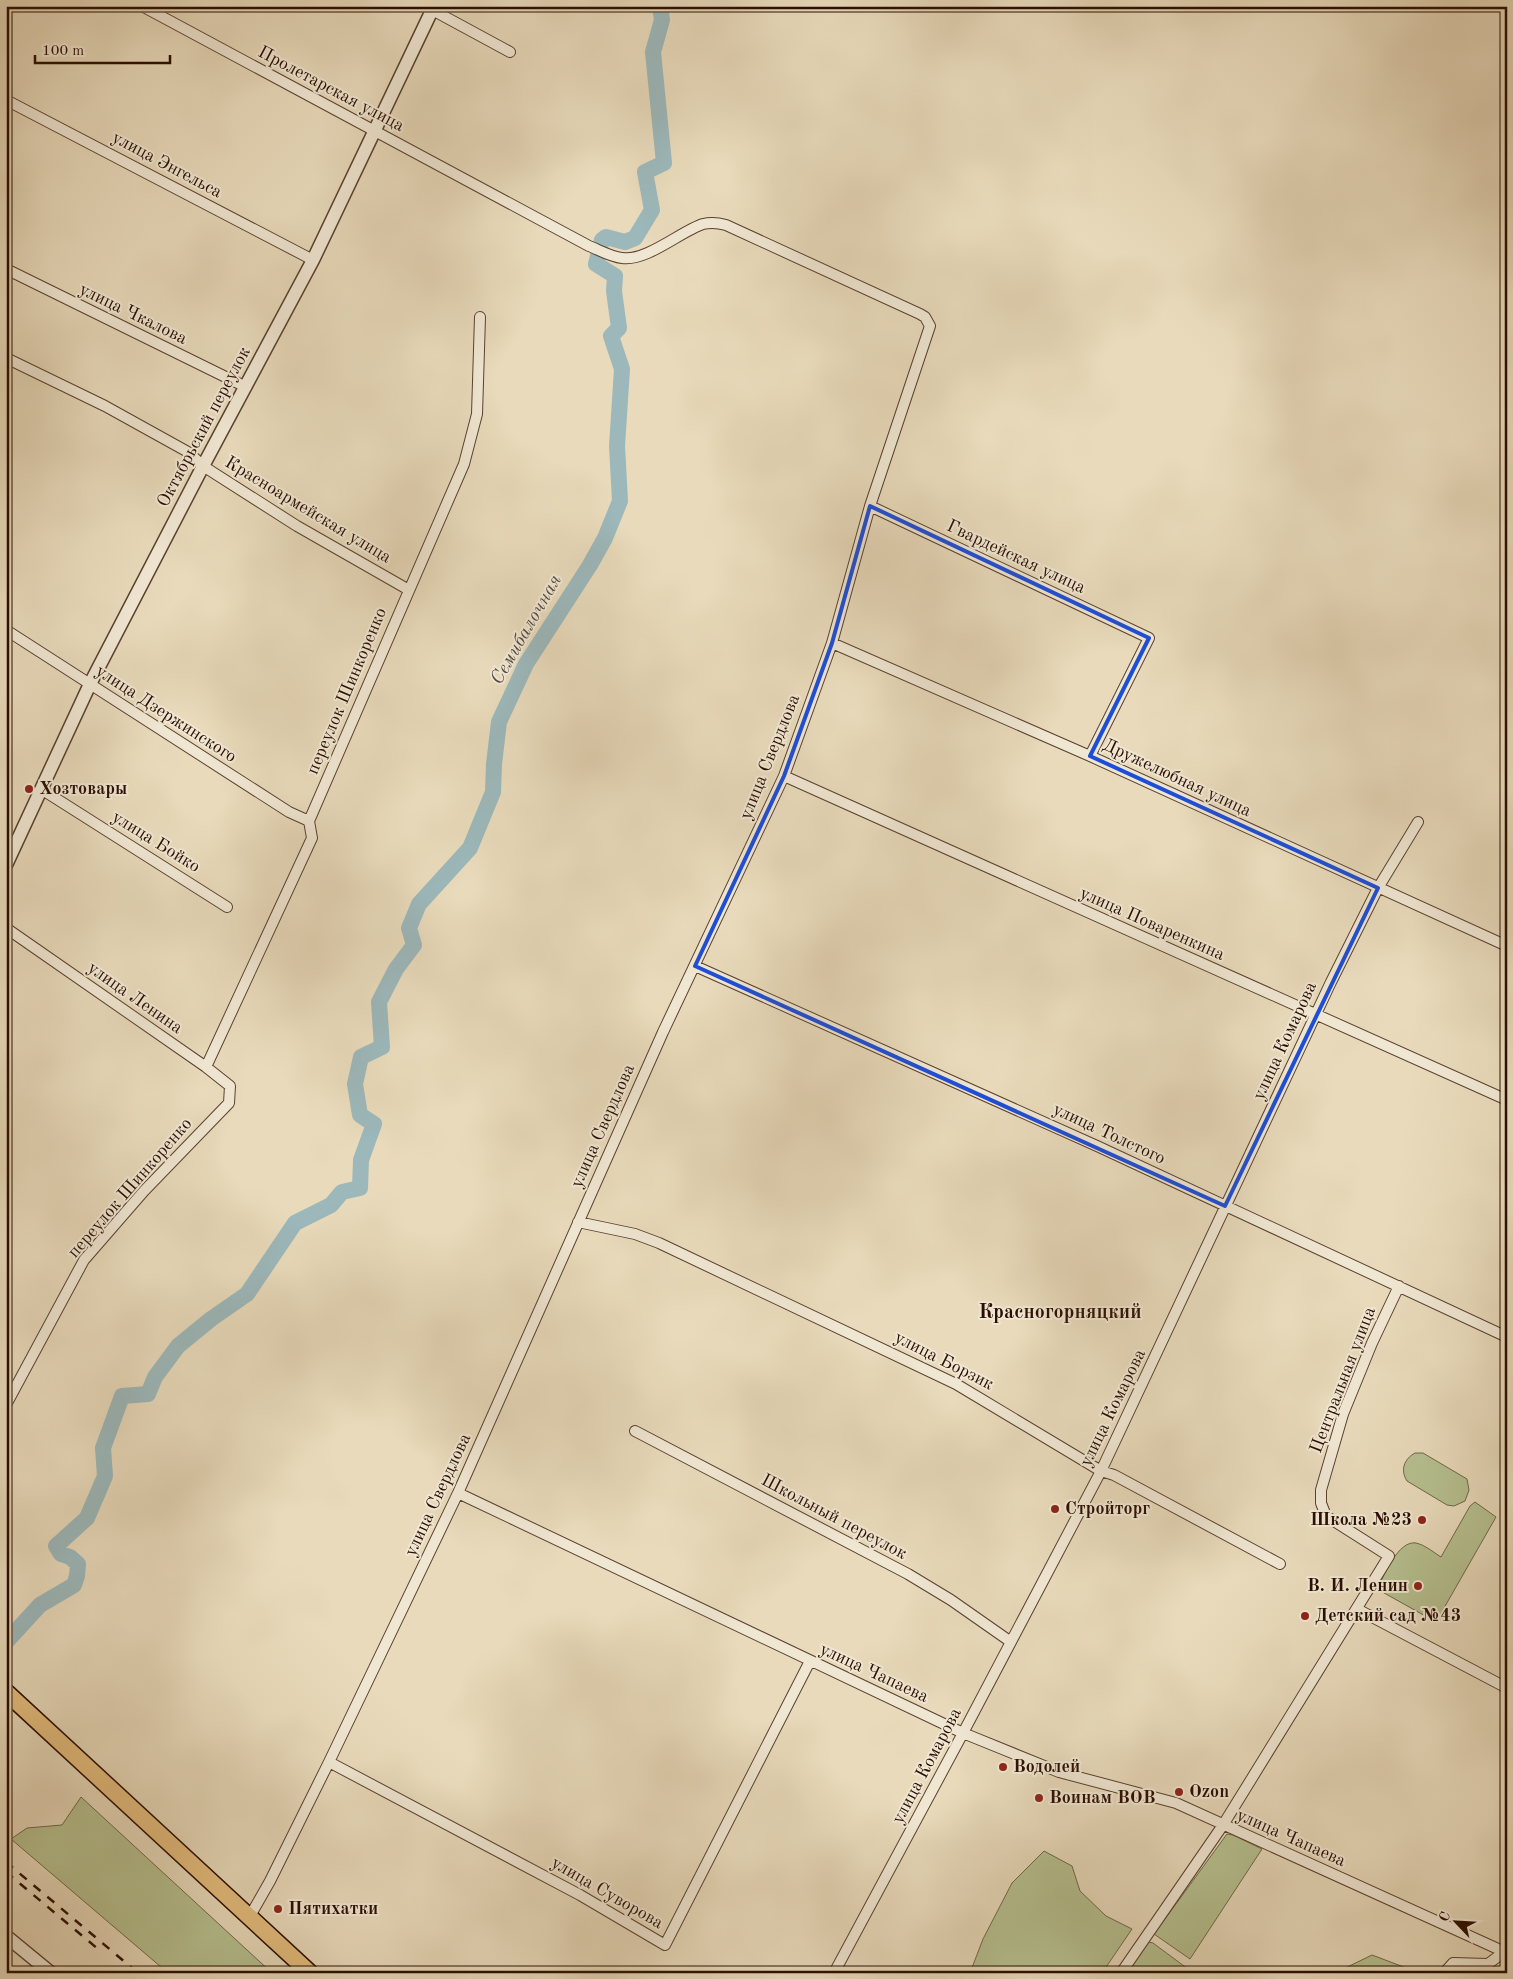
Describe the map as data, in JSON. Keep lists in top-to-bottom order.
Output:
{
  "streets": {
    "street": [
      "Пролетарская улица",
      "улица Энгельса",
      "улица Чкалова",
      "Октябрьский переулок",
      "Красноармейская улица",
      "Гвардейская улица",
      "переулок Шинкоренко",
      "улица Дзержинского",
      "улица Свердлова",
      "Дружелюбная улица",
      "улица Бойко",
      "улица Поваренкина",
      "улица Ленина",
      "улица Комарова",
      "улица Толстого",
      "улица Борзик",
      "Центральная улица",
      "Школьный переулок",
      "улица Чапаева",
      "улица Суворова"
    ]
  },
  "crossings": [
    ["Пролетарская улица", "Октябрьский переулок"],
    ["Пролетарская улица", "улица Свердлова"],
    ["улица Энгельса", "Октябрьский переулок"],
    ["улица Чкалова", "Октябрьский переулок"],
    ["Октябрьский переулок", "Красноармейская улица"],
    ["Октябрьский переулок", "улица Дзержинского"],
    ["Октябрьский переулок", "улица Бойко"],
    ["Красноармейская улица", "переулок Шинкоренко"],
    ["Гвардейская улица", "улица Свердлова"],
    ["Гвардейская улица", "Дружелюбная улица"],
    ["переулок Шинкоренко", "улица Дзержинского"],
    ["переулок Шинкоренко", "улица Ленина"],
    ["улица Свердлова", "Дружелюбная улица"],
    ["улица Свердлова", "улица Поваренкина"],
    ["улица Свердлова", "улица Толстого"],
    ["улица Свердлова", "улица Борзик"],
    ["улица Свердлова", "улица Чапаева"],
    ["улица Свердлова", "улица Суворова"],
    ["Дружелюбная улица", "улица Комарова"],
    ["улица Поваренкина", "улица Комарова"],
    ["улица Комарова", "улица Толстого"],
    ["улица Комарова", "улица Борзик"],
    ["улица Комарова", "Школьный переулок"],
    ["улица Комарова", "улица Чапаева"],
    ["улица Толстого", "Центральная улица"],
    ["Центральная улица", "улица Чапаева"],
    ["улица Чапаева", "улица Суворова"]
  ],
  "districts": ["Красногорняцкий"],
  "water": ["Семибалочная"],
  "places": [
    "Хозтовары",
    "Стройторг",
    "Школа №23",
    "В. И. Ленин",
    "Детский сад №43",
    "Водолей",
    "Ozon",
    "Воинам ВОВ",
    "Пятихатки"
  ],
  "scale_bar": "100 m",
  "north": "top left"
}
